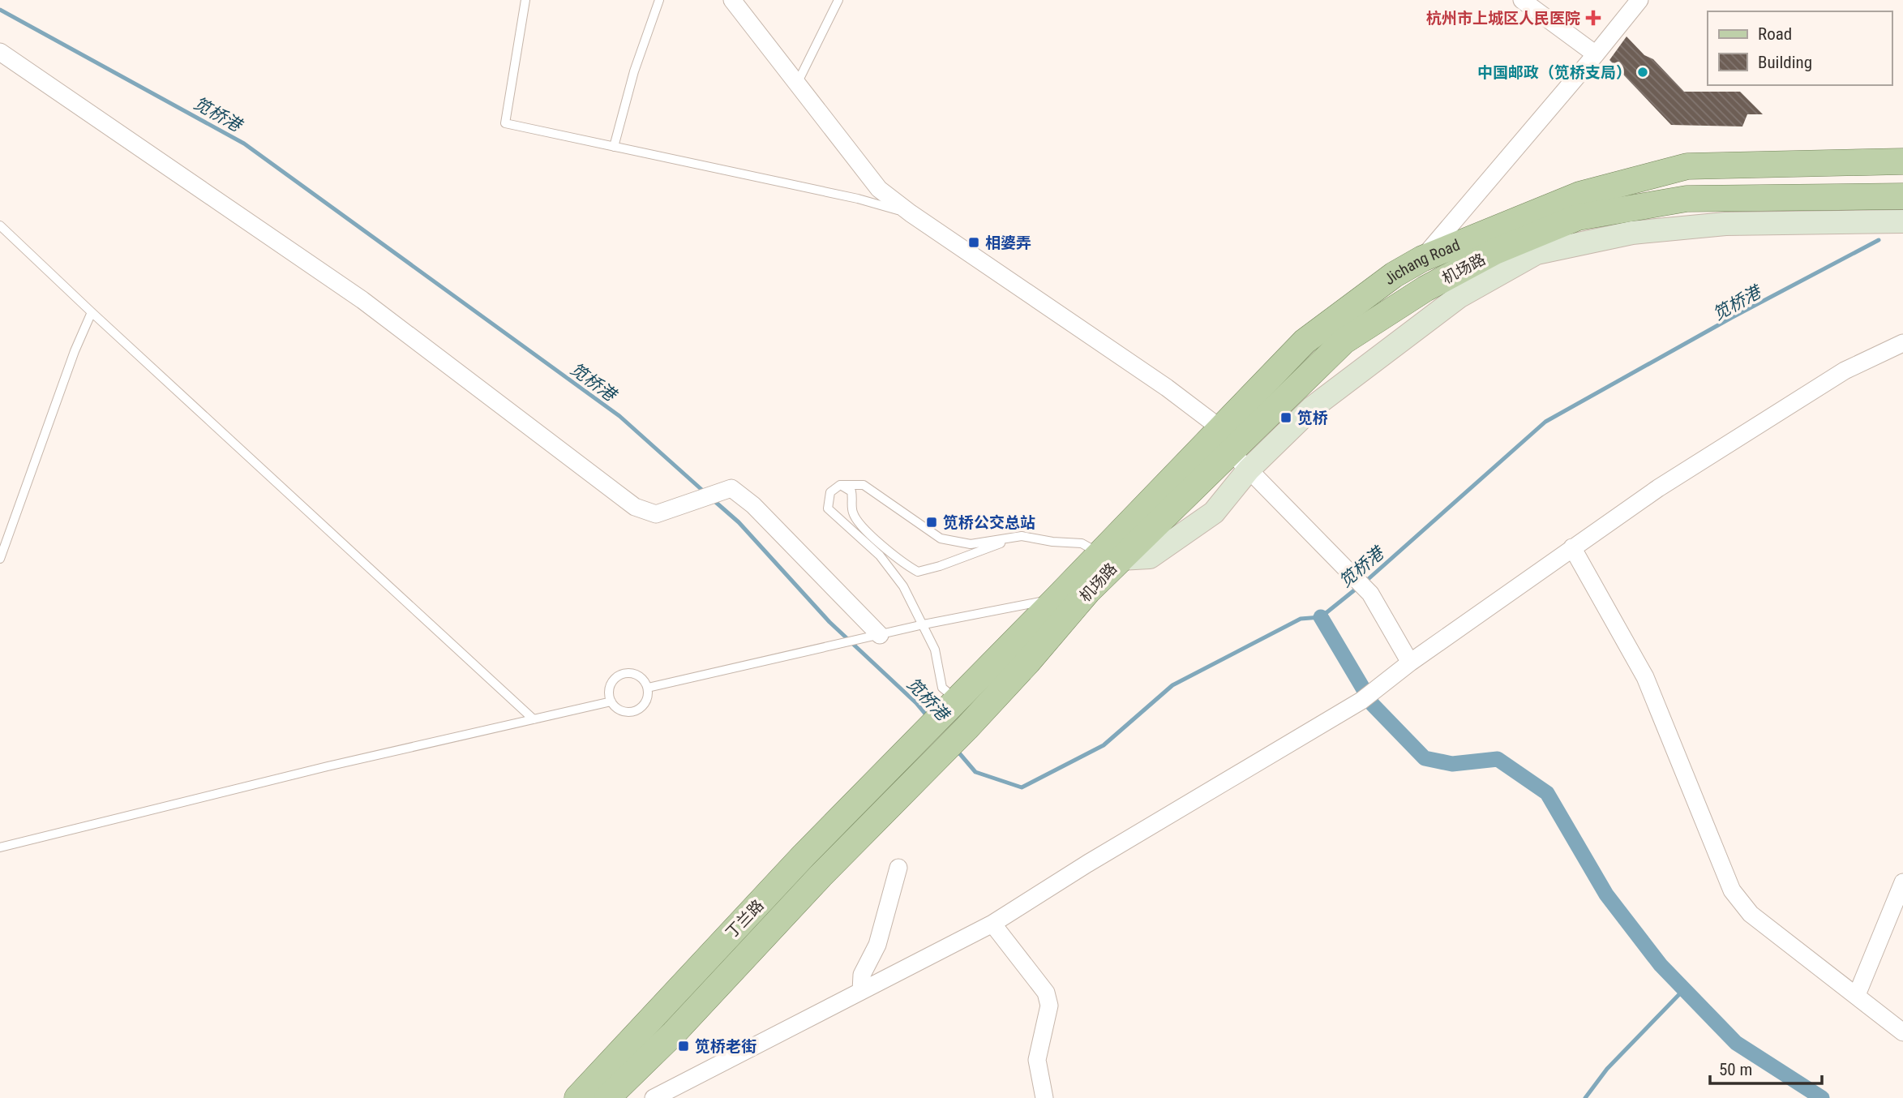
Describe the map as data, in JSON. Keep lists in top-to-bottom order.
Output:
{
  "streets": {
    "main road": ["Jichang Road", "机场路", "丁兰路"]
  },
  "crossings": [
    ["Jichang Road", "机场路"],
    ["Jichang Road", "丁兰路"]
  ],
  "water": ["笕桥港"],
  "places": {
    "health": ["杭州市上城区人民医院"],
    "other": ["中国邮政（笕桥支局）"],
    "transit": [
      "相婆弄",
      "笕桥",
      "笕桥公交总站",
      "笕桥老街"
    ]
  },
  "legend": ["Road", "Building"],
  "scale_bar": "50 m"
}
